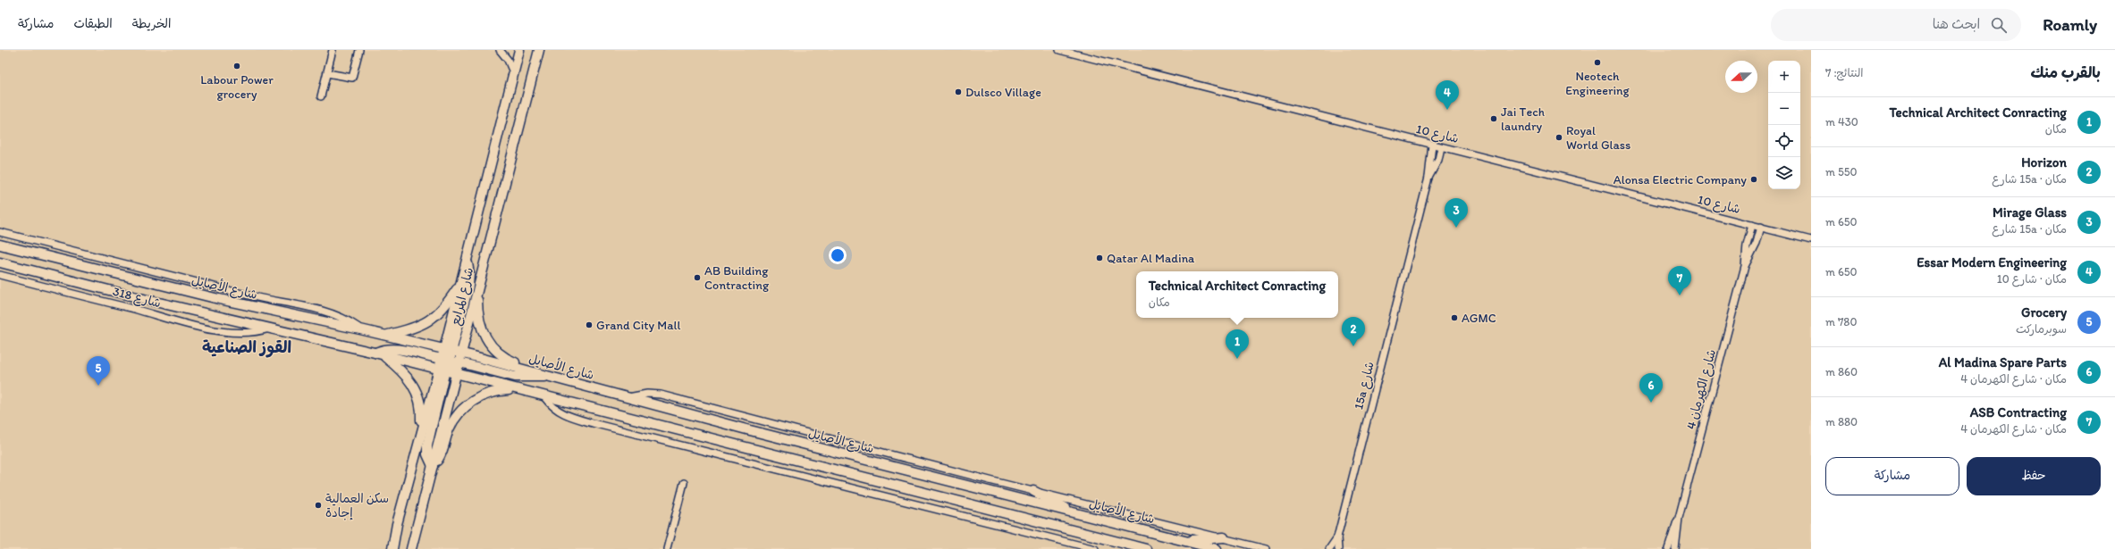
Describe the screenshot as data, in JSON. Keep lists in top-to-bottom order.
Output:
{
  "streets": {
    "main road": ["شارع الأصايل", "شارع المرابع"],
    "street": [
      "شارع 10",
      "شارع 318",
      "15a شارع",
      "شارع الكهرمان 4"
    ]
  },
  "crossings": [
    ["شارع 10", "15a شارع"],
    ["شارع 10", "شارع الكهرمان 4"],
    ["شارع الأصايل", "شارع المرابع"]
  ],
  "districts": ["القوز الصناعية"],
  "places": [
    "Neotech Engineering",
    "Labour Power grocery",
    "Dulsco Village",
    "Jai Tech laundry",
    "Royal World Glass",
    "Alonsa Electric Company",
    "Qatar Al Madina",
    "AB Building Contracting",
    "AGMC",
    "Grand City Mall",
    "سكن العمالية إجادة"
  ],
  "north": "left",
  "page": {
    "header": "Roamly",
    "search": "ابحث هنا",
    "nav": ["الخريطة", "الطبقات", "مشاركة"],
    "heading": ["بالقرب منك", "النتائج: 7"],
    "map_buttons": ["+", "−"],
    "pins": [
      "4",
      "3",
      "7",
      "2",
      "1",
      "5",
      "6"
    ],
    "list": [
      {
        "mark": "1",
        "name": "Technical Architect Conracting",
        "note": "مكان",
        "value": "430 m"
      },
      {
        "mark": "2",
        "name": "Horizon",
        "note": "مكان · 15a شارع",
        "value": "550 m"
      },
      {
        "mark": "3",
        "name": "Mirage Glass",
        "note": "مكان · 15a شارع",
        "value": "650 m"
      },
      {
        "mark": "4",
        "name": "Essar Modern Engineering",
        "note": "مكان · شارع 10",
        "value": "650 m"
      },
      {
        "mark": "5",
        "name": "Grocery",
        "note": "سوبرماركت",
        "value": "780 m"
      },
      {
        "mark": "6",
        "name": "Al Madina Spare Parts",
        "note": "مكان · شارع الكهرمان 4",
        "value": "860 m"
      },
      {
        "mark": "7",
        "name": "ASB Contracting",
        "note": "مكان · شارع الكهرمان 4",
        "value": "880 m"
      }
    ],
    "popup": ["Technical Architect Conracting", "مكان"],
    "buttons": ["حفظ", "مشاركة"]
  }
}
